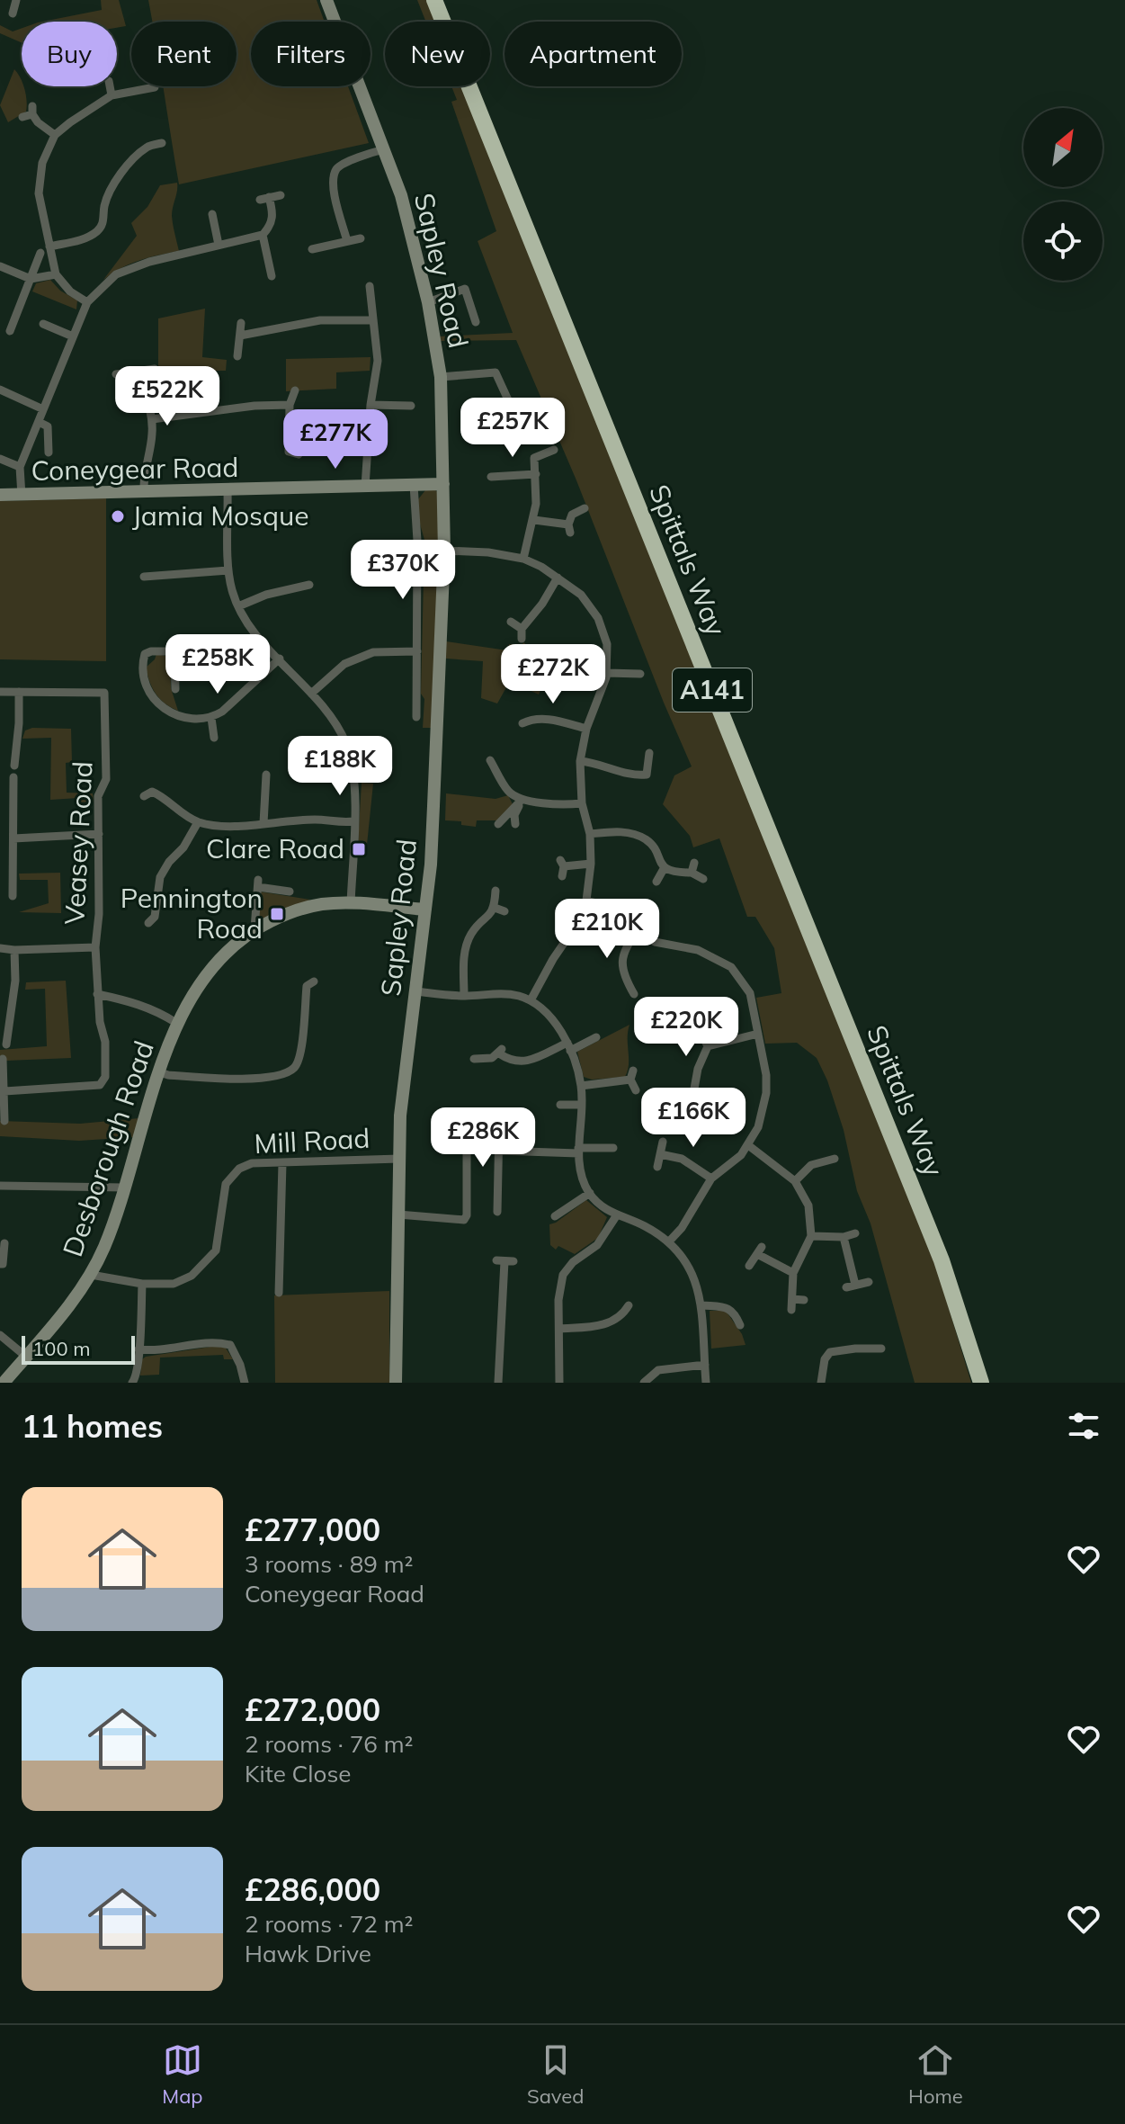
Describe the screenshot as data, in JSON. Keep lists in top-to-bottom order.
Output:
{
  "streets": {
    "highway": ["Spittals Way", "A141"],
    "street": [
      "Sapley Road",
      "Coneygear Road",
      "Veasey Road",
      "Mill Road",
      "Desborough Road"
    ]
  },
  "crossings": [
    ["Sapley Road", "Coneygear Road"],
    ["Sapley Road", "Mill Road"],
    ["Sapley Road", "Desborough Road"],
    ["Mill Road", "Desborough Road"]
  ],
  "places": {
    "other": ["Jamia Mosque"],
    "transit": ["Clare Road", "Pennington Road"]
  },
  "scale_bar": "100 m",
  "north": "top right",
  "page": {
    "chip": [
      "Buy",
      "Rent",
      "Filters",
      "New",
      "Apartment"
    ],
    "price": [
      "£522K",
      "£257K",
      "£277K",
      "£370K",
      "£258K",
      "£272K",
      "£188K",
      "£210K",
      "£220K",
      "£166K",
      "£286K"
    ],
    "scale": "100 m",
    "heading": "11 homes",
    "list": [
      {
        "name": "£277,000",
        "note": "3 rooms · 89 m² · Coneygear Road"
      },
      {
        "name": "£272,000",
        "note": "2 rooms · 76 m² · Kite Close"
      },
      {
        "name": "£286,000",
        "note": "2 rooms · 72 m² · Hawk Drive"
      }
    ],
    "tabs": ["Map", "Saved", "Home"]
  }
}
